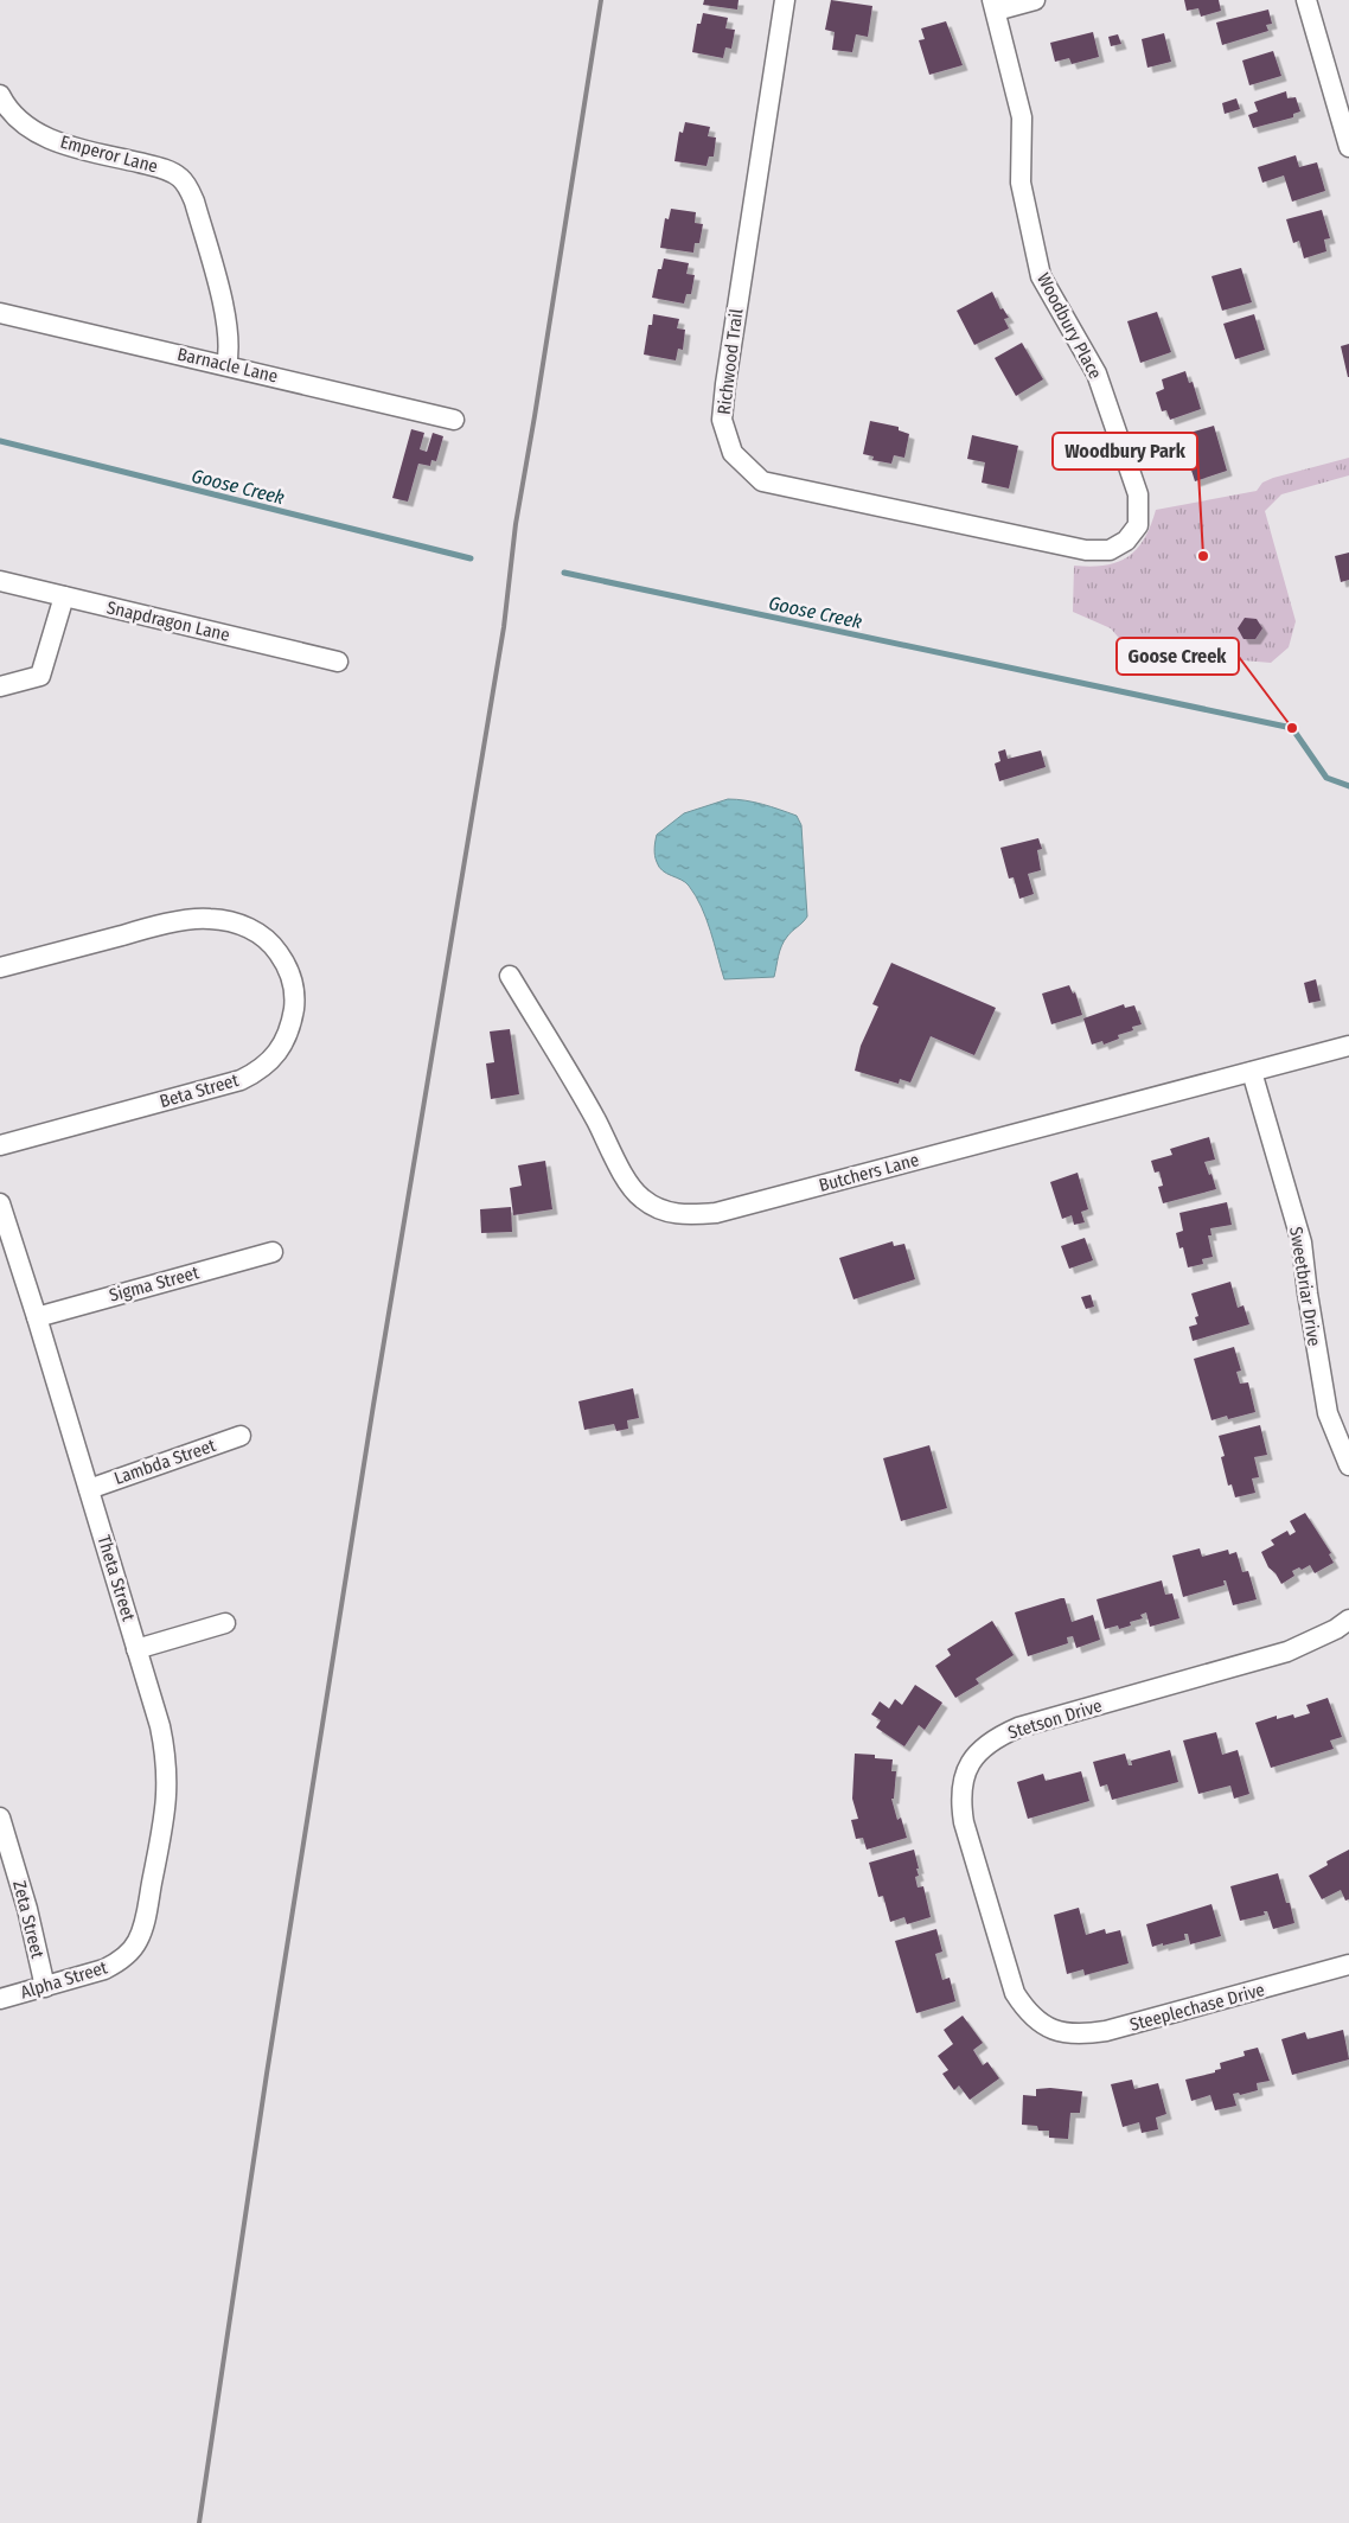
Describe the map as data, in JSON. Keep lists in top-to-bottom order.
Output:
{
  "streets": {
    "street": [
      "Emperor Lane",
      "Woodbury Place",
      "Richwood Trail",
      "Barnacle Lane",
      "Snapdragon Lane",
      "Beta Street",
      "Butchers Lane",
      "Sigma Street",
      "Sweetbriar Drive",
      "Lambda Street",
      "Theta Street",
      "Stetson Drive",
      "Zeta Street",
      "Alpha Street",
      "Steeplechase Drive"
    ]
  },
  "crossings": [
    ["Emperor Lane", "Barnacle Lane"],
    ["Woodbury Place", "Richwood Trail"],
    ["Butchers Lane", "Sweetbriar Drive"],
    ["Sigma Street", "Theta Street"],
    ["Lambda Street", "Theta Street"],
    ["Theta Street", "Alpha Street"],
    ["Stetson Drive", "Steeplechase Drive"],
    ["Zeta Street", "Alpha Street"]
  ],
  "water": ["Goose Creek"],
  "places": ["Woodbury Park", "Goose Creek"]
}
